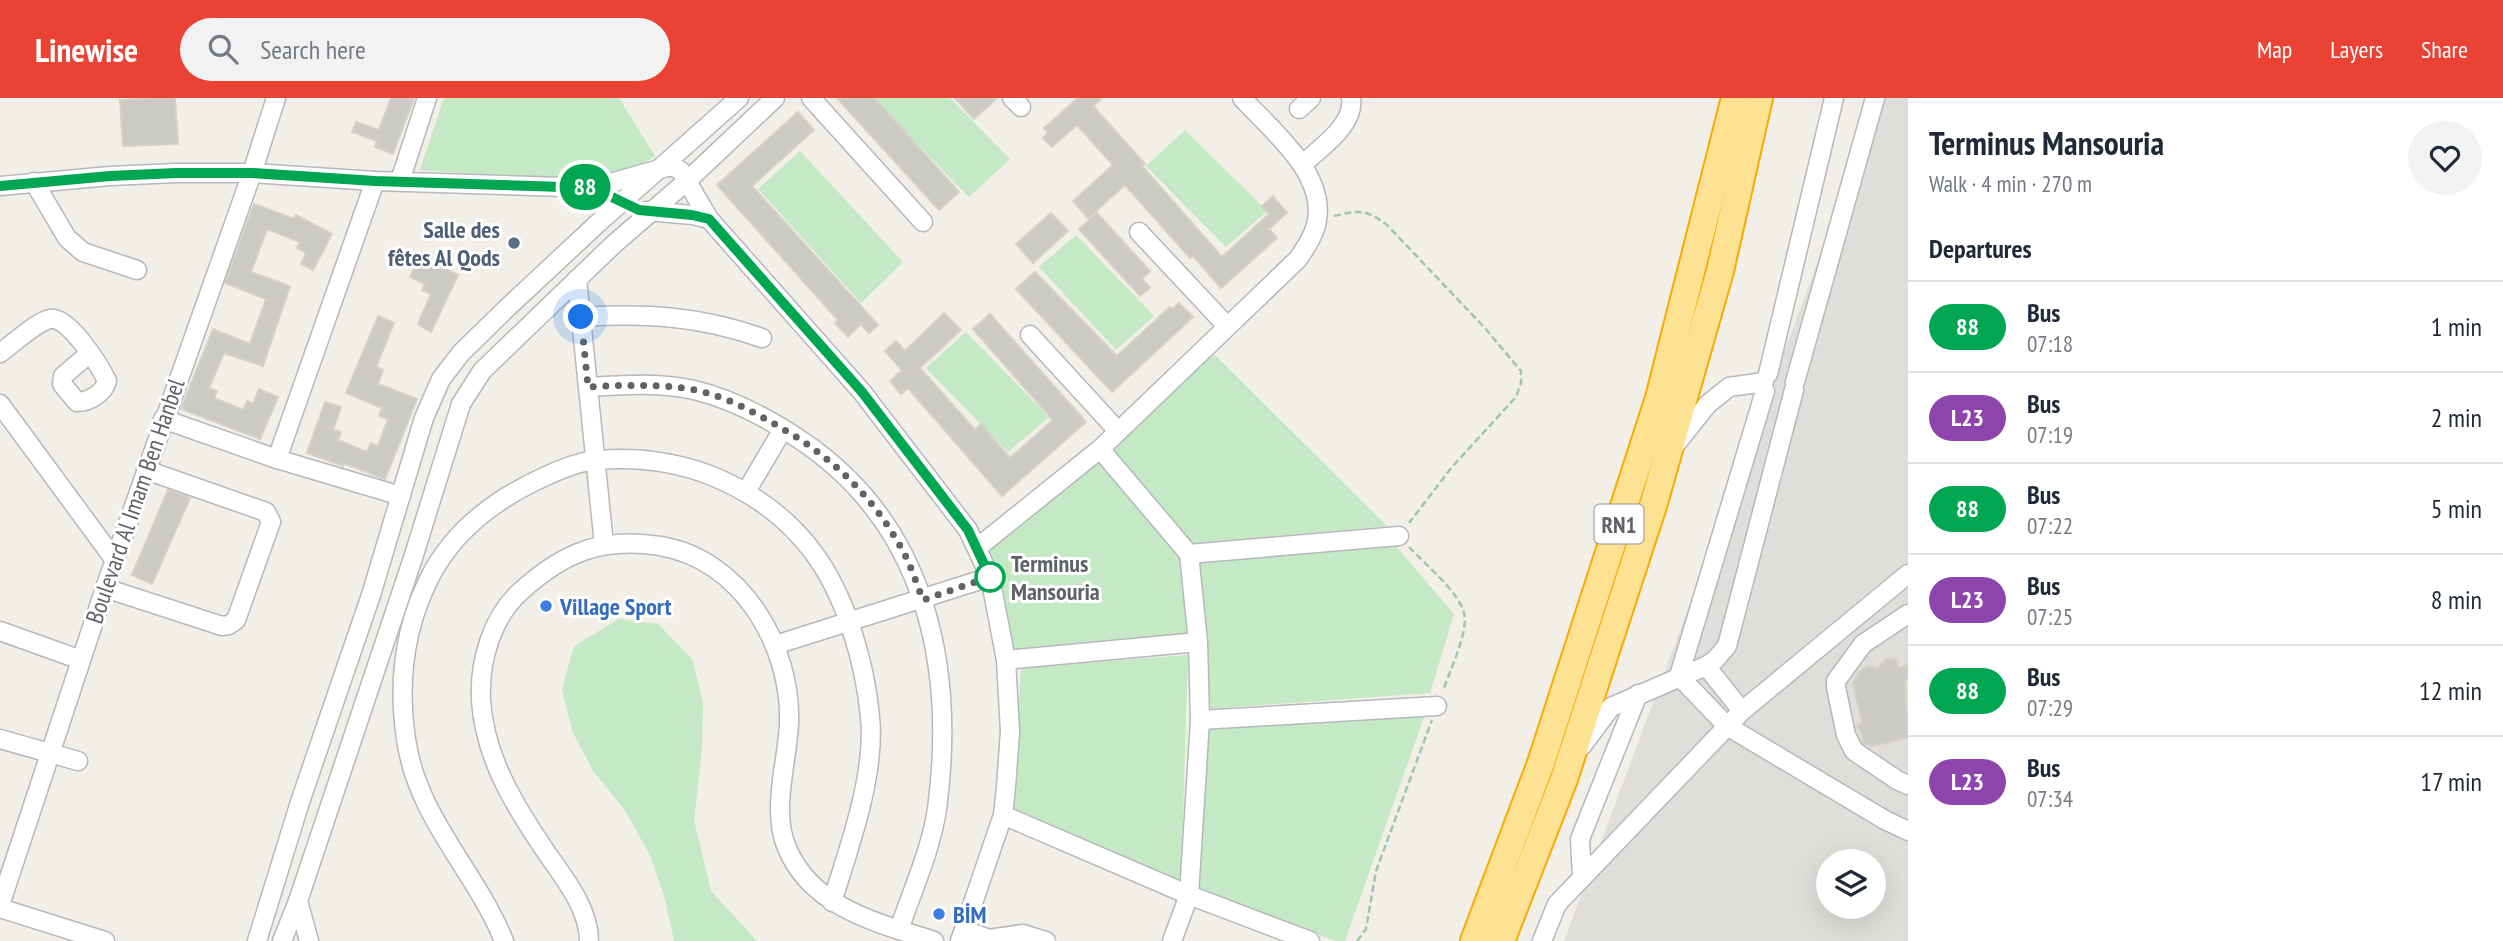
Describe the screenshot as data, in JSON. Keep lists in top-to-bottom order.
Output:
{
  "streets": {
    "highway": ["RN1"],
    "street": ["Boulevard Al Imam Ben Hanbel"]
  },
  "places": [
    "Salle des fêtes Al Qods",
    "Terminus Mansouria",
    "Village Sport",
    "BİM"
  ],
  "lines": ["bus line 88"],
  "page": {
    "header": "Linewise",
    "search": "Search here",
    "nav": ["Map", "Layers", "Share"],
    "on_map": "88",
    "heading": [
      ["Terminus Mansouria", "Walk · 4 min · 270 m"],
      "Departures"
    ],
    "list": [
      {
        "mark": "88",
        "name": "Bus",
        "note": "07:18",
        "value": "1 min"
      },
      {
        "mark": "L23",
        "name": "Bus",
        "note": "07:19",
        "value": "2 min"
      },
      {
        "mark": "88",
        "name": "Bus",
        "note": "07:22",
        "value": "5 min"
      },
      {
        "mark": "L23",
        "name": "Bus",
        "note": "07:25",
        "value": "8 min"
      },
      {
        "mark": "88",
        "name": "Bus",
        "note": "07:29",
        "value": "12 min"
      },
      {
        "mark": "L23",
        "name": "Bus",
        "note": "07:34",
        "value": "17 min"
      }
    ]
  }
}
